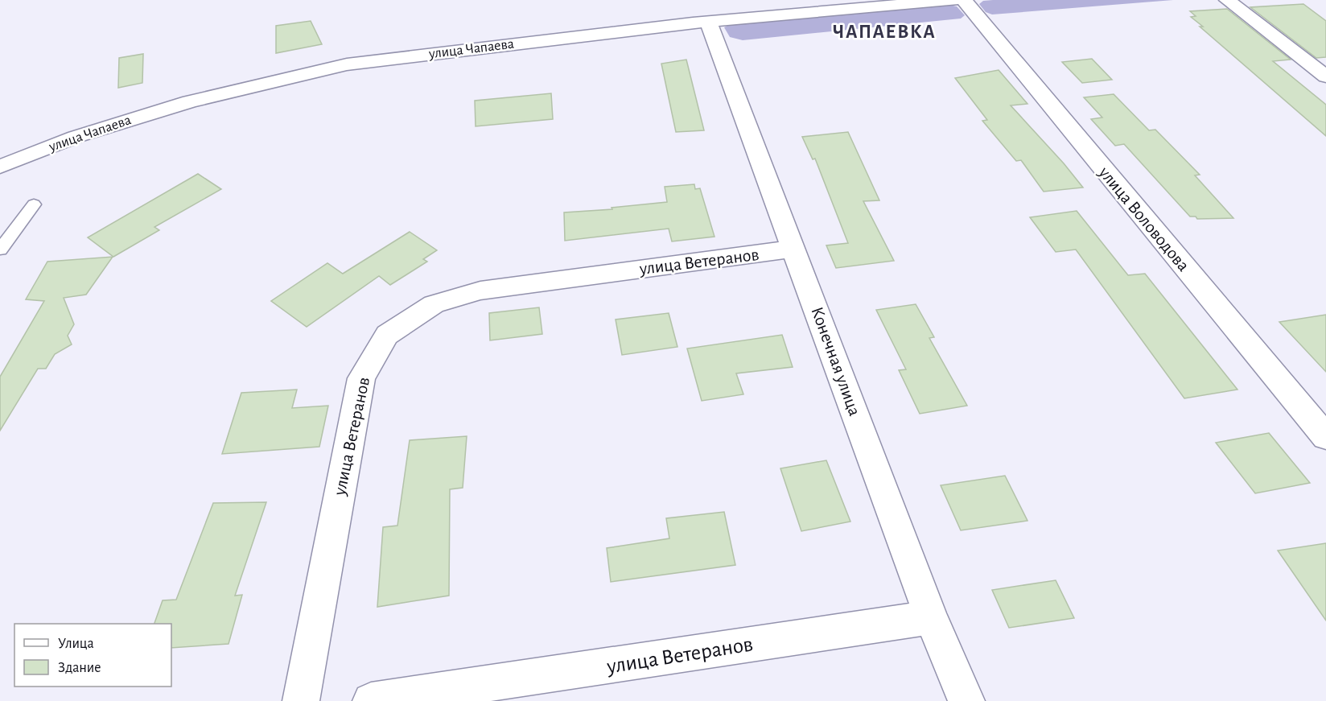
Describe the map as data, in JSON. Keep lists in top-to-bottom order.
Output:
{
  "streets": {
    "street": [
      "улица Чапаева",
      "улица Воловодова",
      "улица Ветеранов",
      "Конечная улица"
    ]
  },
  "crossings": [
    ["улица Чапаева", "Конечная улица"],
    ["улица Ветеранов", "Конечная улица"]
  ],
  "districts": ["ЧАПАЕВКА"],
  "legend": ["Улица", "Здание"]
}
